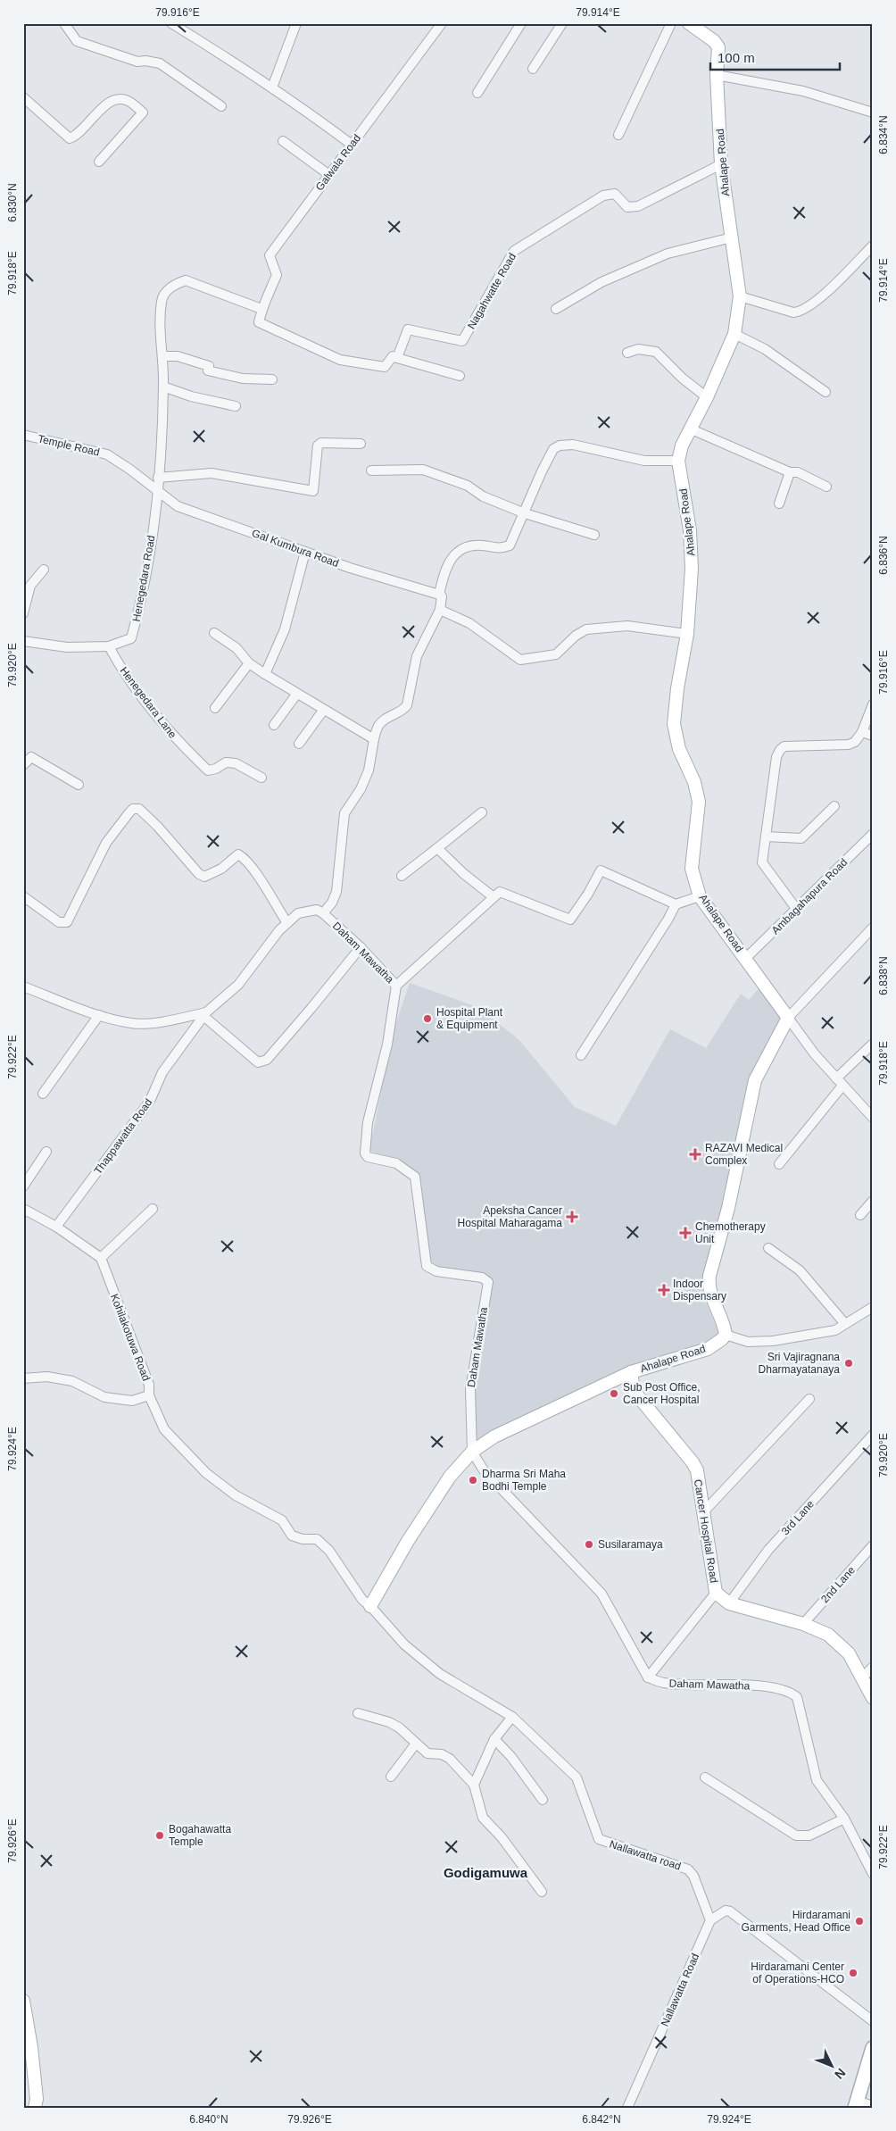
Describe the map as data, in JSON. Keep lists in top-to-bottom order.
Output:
{
  "streets": {
    "street": [
      "Galwala Road",
      "Ahalape Road",
      "Nagahwatte Road",
      "Temple Road",
      "Gal Kumbura Road",
      "Henegedara Road",
      "Henegedara Lane",
      "Ambagahapura Road",
      "Daham Mawatha",
      "Thappawatta Road",
      "Kohilakotuwa Road",
      "3rd Lane",
      "Cancer Hospital Road",
      "2nd Lane",
      "Nallawatta road",
      "Nallawatta Road"
    ]
  },
  "crossings": [
    ["Ahalape Road", "Nagahwatte Road"],
    ["Ahalape Road", "Ambagahapura Road"],
    ["Ahalape Road", "Daham Mawatha"],
    ["Ahalape Road", "Cancer Hospital Road"],
    ["Ahalape Road", "Nallawatta road"],
    ["Temple Road", "Gal Kumbura Road"],
    ["Temple Road", "Henegedara Road"],
    ["Gal Kumbura Road", "Henegedara Road"],
    ["Henegedara Road", "Henegedara Lane"],
    ["Daham Mawatha", "Thappawatta Road"],
    ["Kohilakotuwa Road", "Nallawatta road"],
    ["3rd Lane", "Cancer Hospital Road"],
    ["Cancer Hospital Road", "2nd Lane"],
    ["Nallawatta road", "Nallawatta Road"]
  ],
  "districts": ["Godigamuwa"],
  "places": {
    "other": [
      "Hospital Plant & Equipment",
      "Sri Vajiragnana Dharmayatanaya",
      "Sub Post Office, Cancer Hospital",
      "Dharma Sri Maha Bodhi Temple",
      "Susilaramaya",
      "Bogahawatta Temple",
      "Hirdaramani Garments, Head Office",
      "Hirdaramani Center of Operations-HCO"
    ],
    "health": [
      "RAZAVI Medical Complex",
      "Apeksha Cancer Hospital Maharagama",
      "Chemotherapy Unit",
      "Indoor Dispensary"
    ]
  },
  "scale_bar": "100 m",
  "north": "bottom right",
  "coordinates": [
    "79.916°E",
    "79.914°E",
    "6.834°N",
    "6.830°N",
    "79.918°E",
    "6.836°N",
    "79.920°E",
    "6.838°N",
    "79.922°E",
    "79.924°E",
    "79.926°E",
    "6.840°N",
    "6.842°N"
  ]
}
